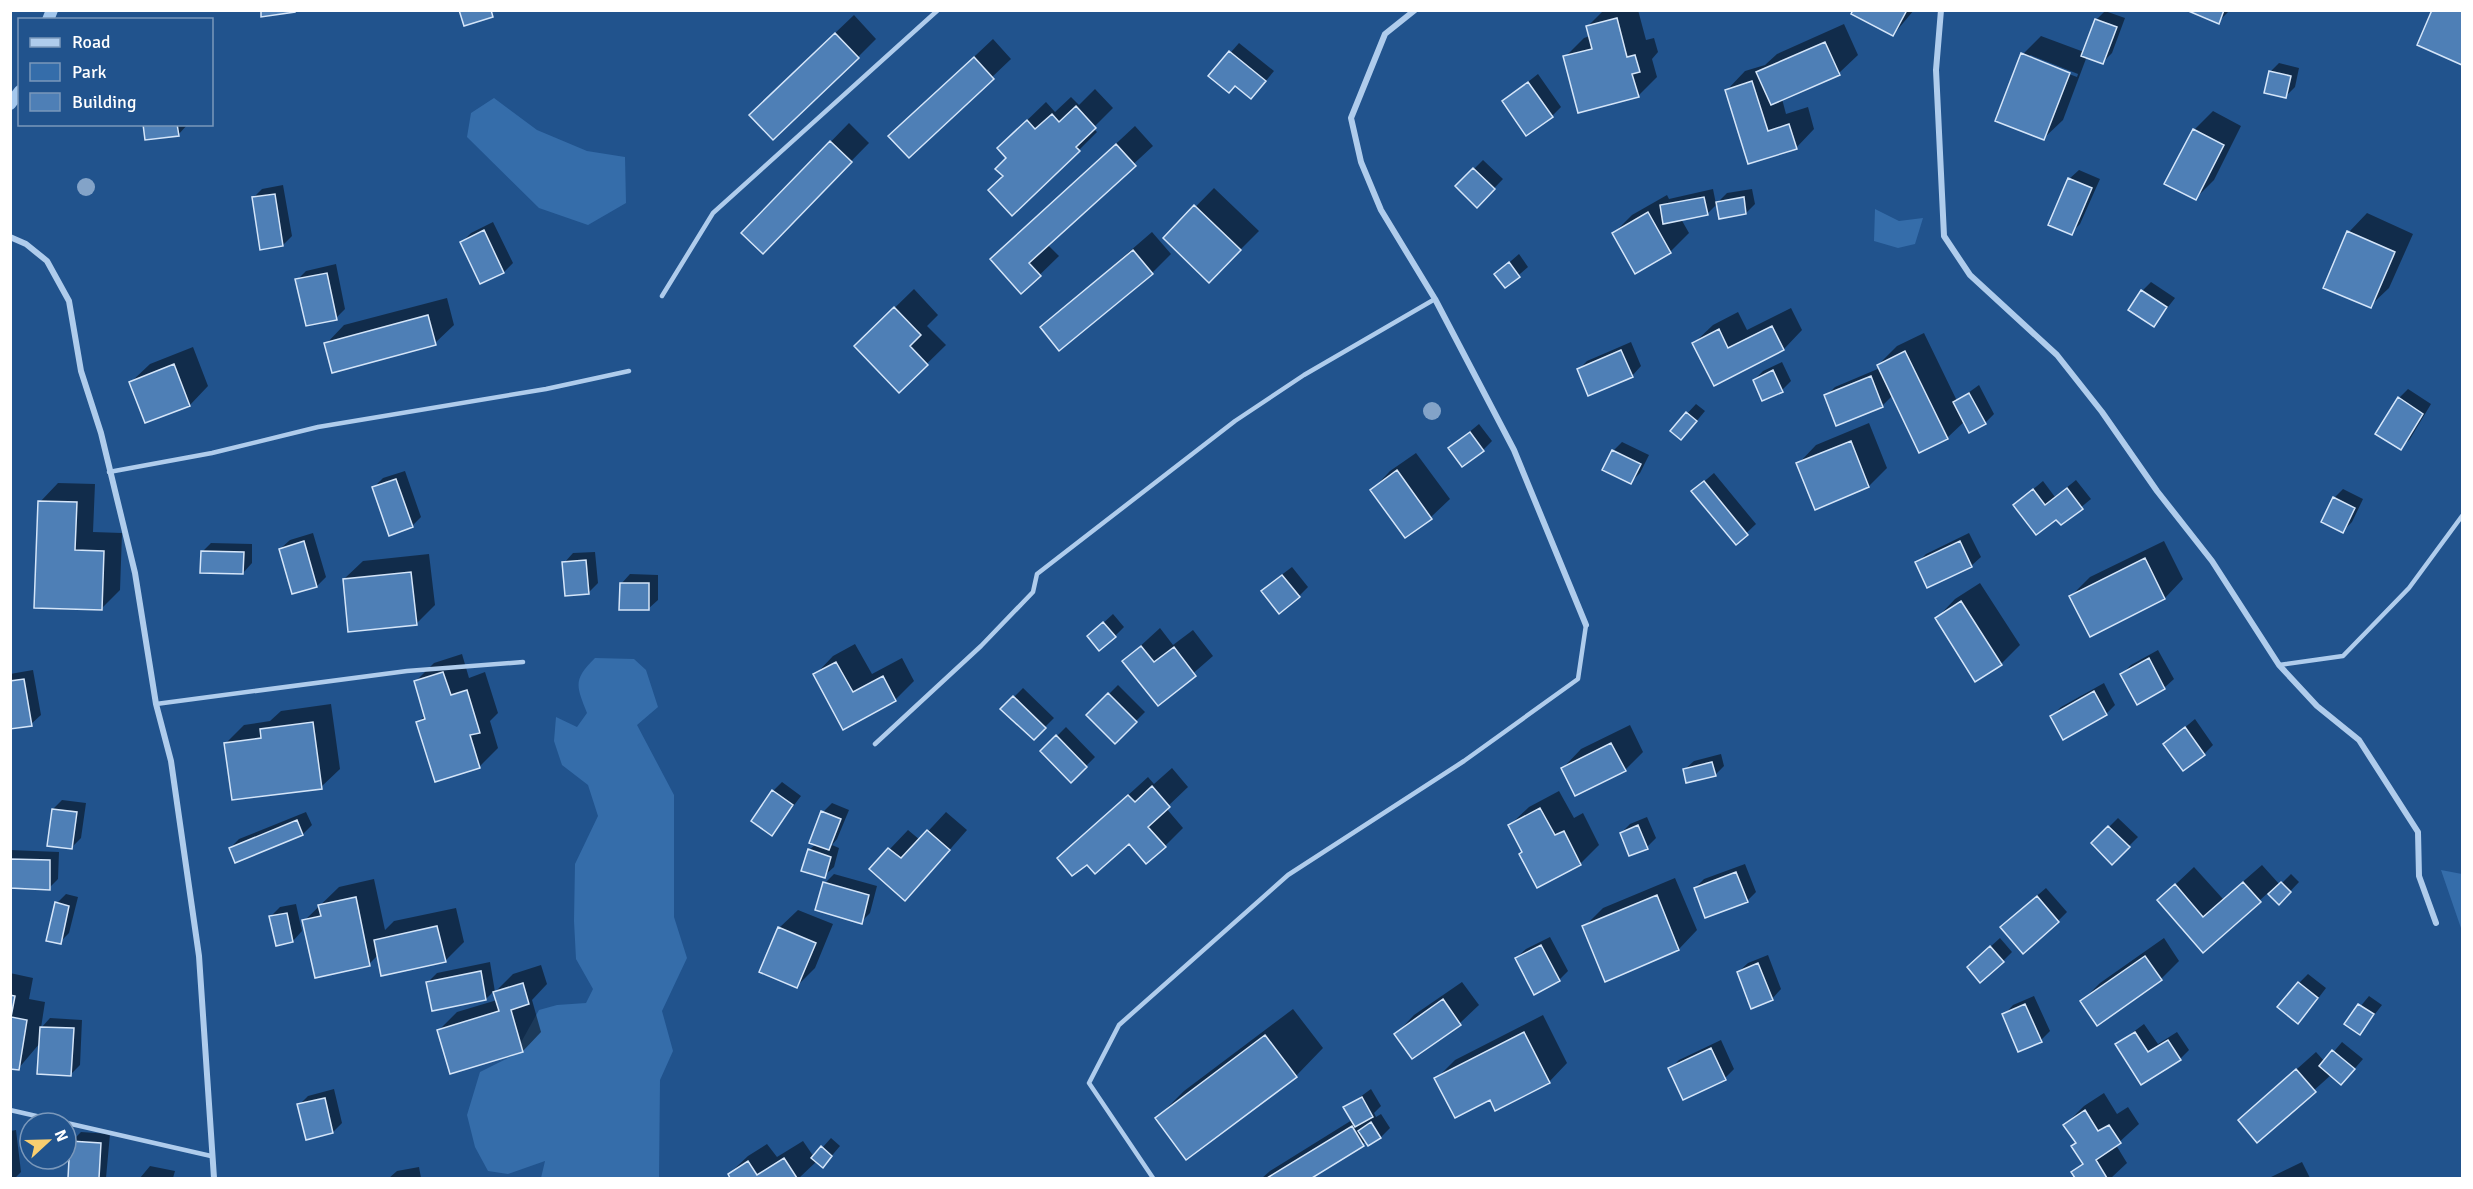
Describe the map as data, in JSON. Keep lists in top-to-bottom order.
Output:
{
  "legend": ["Road", "Park", "Building"],
  "north": "right"
}
